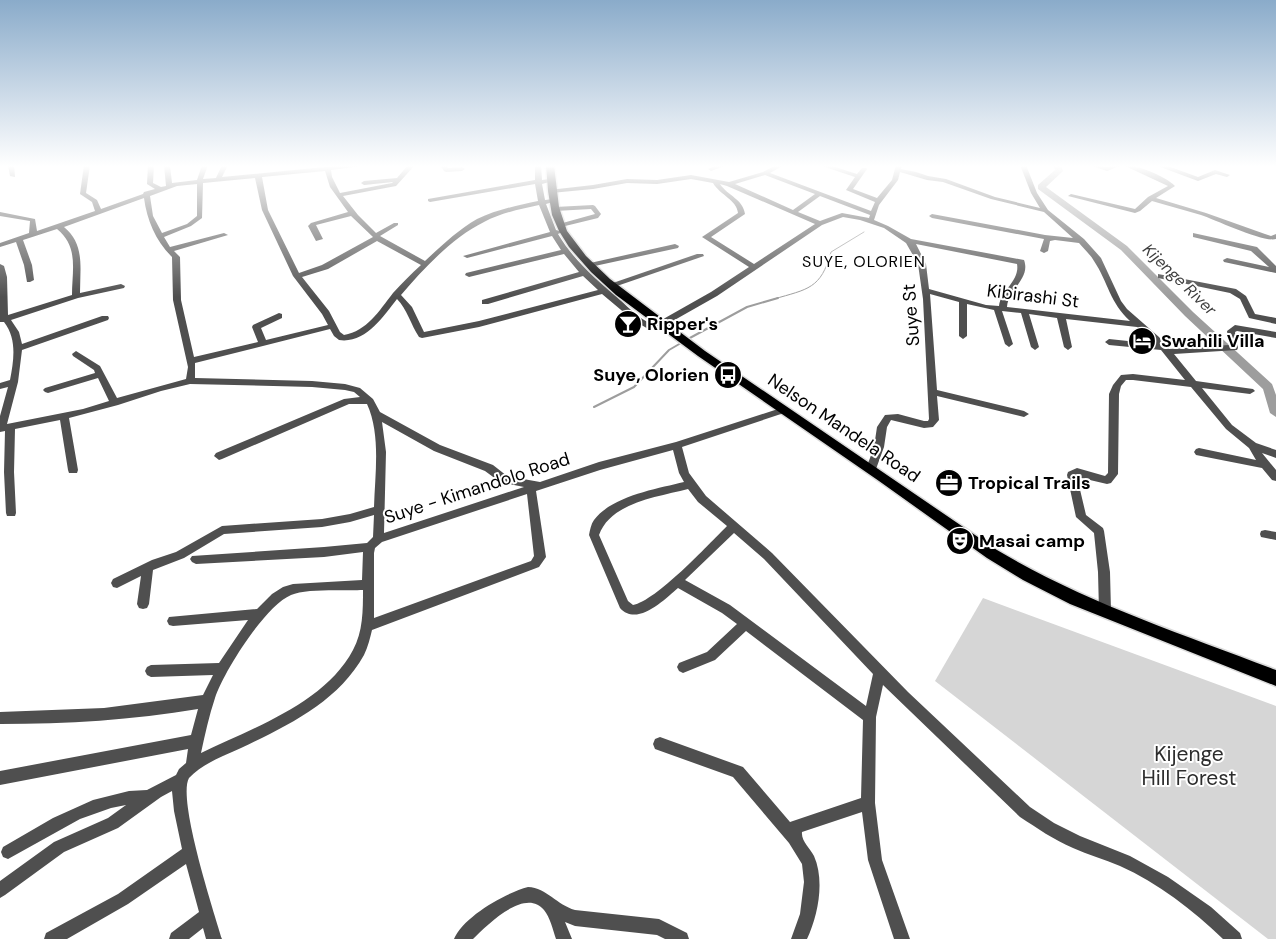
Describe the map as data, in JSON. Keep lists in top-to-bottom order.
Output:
{
  "streets": {
    "main road": ["Nelson Mandela Road"],
    "street": ["Kibirashi St", "Suye St", "Suye - Kimandolo Road"]
  },
  "crossings": [
    ["Kibirashi St", "Suye St"],
    ["Suye St", "Nelson Mandela Road"],
    ["Nelson Mandela Road", "Suye - Kimandolo Road"]
  ],
  "districts": ["SUYE, OLORIEN"],
  "water": ["Kijenge River"],
  "parks": ["Kijenge Hill Forest"],
  "places": {
    "bar": ["Ripper's"],
    "hotel": ["Swahili Villa"],
    "bus stop": ["Suye, Olorien"],
    "office": ["Tropical Trails"],
    "theatre": ["Masai camp"]
  }
}
